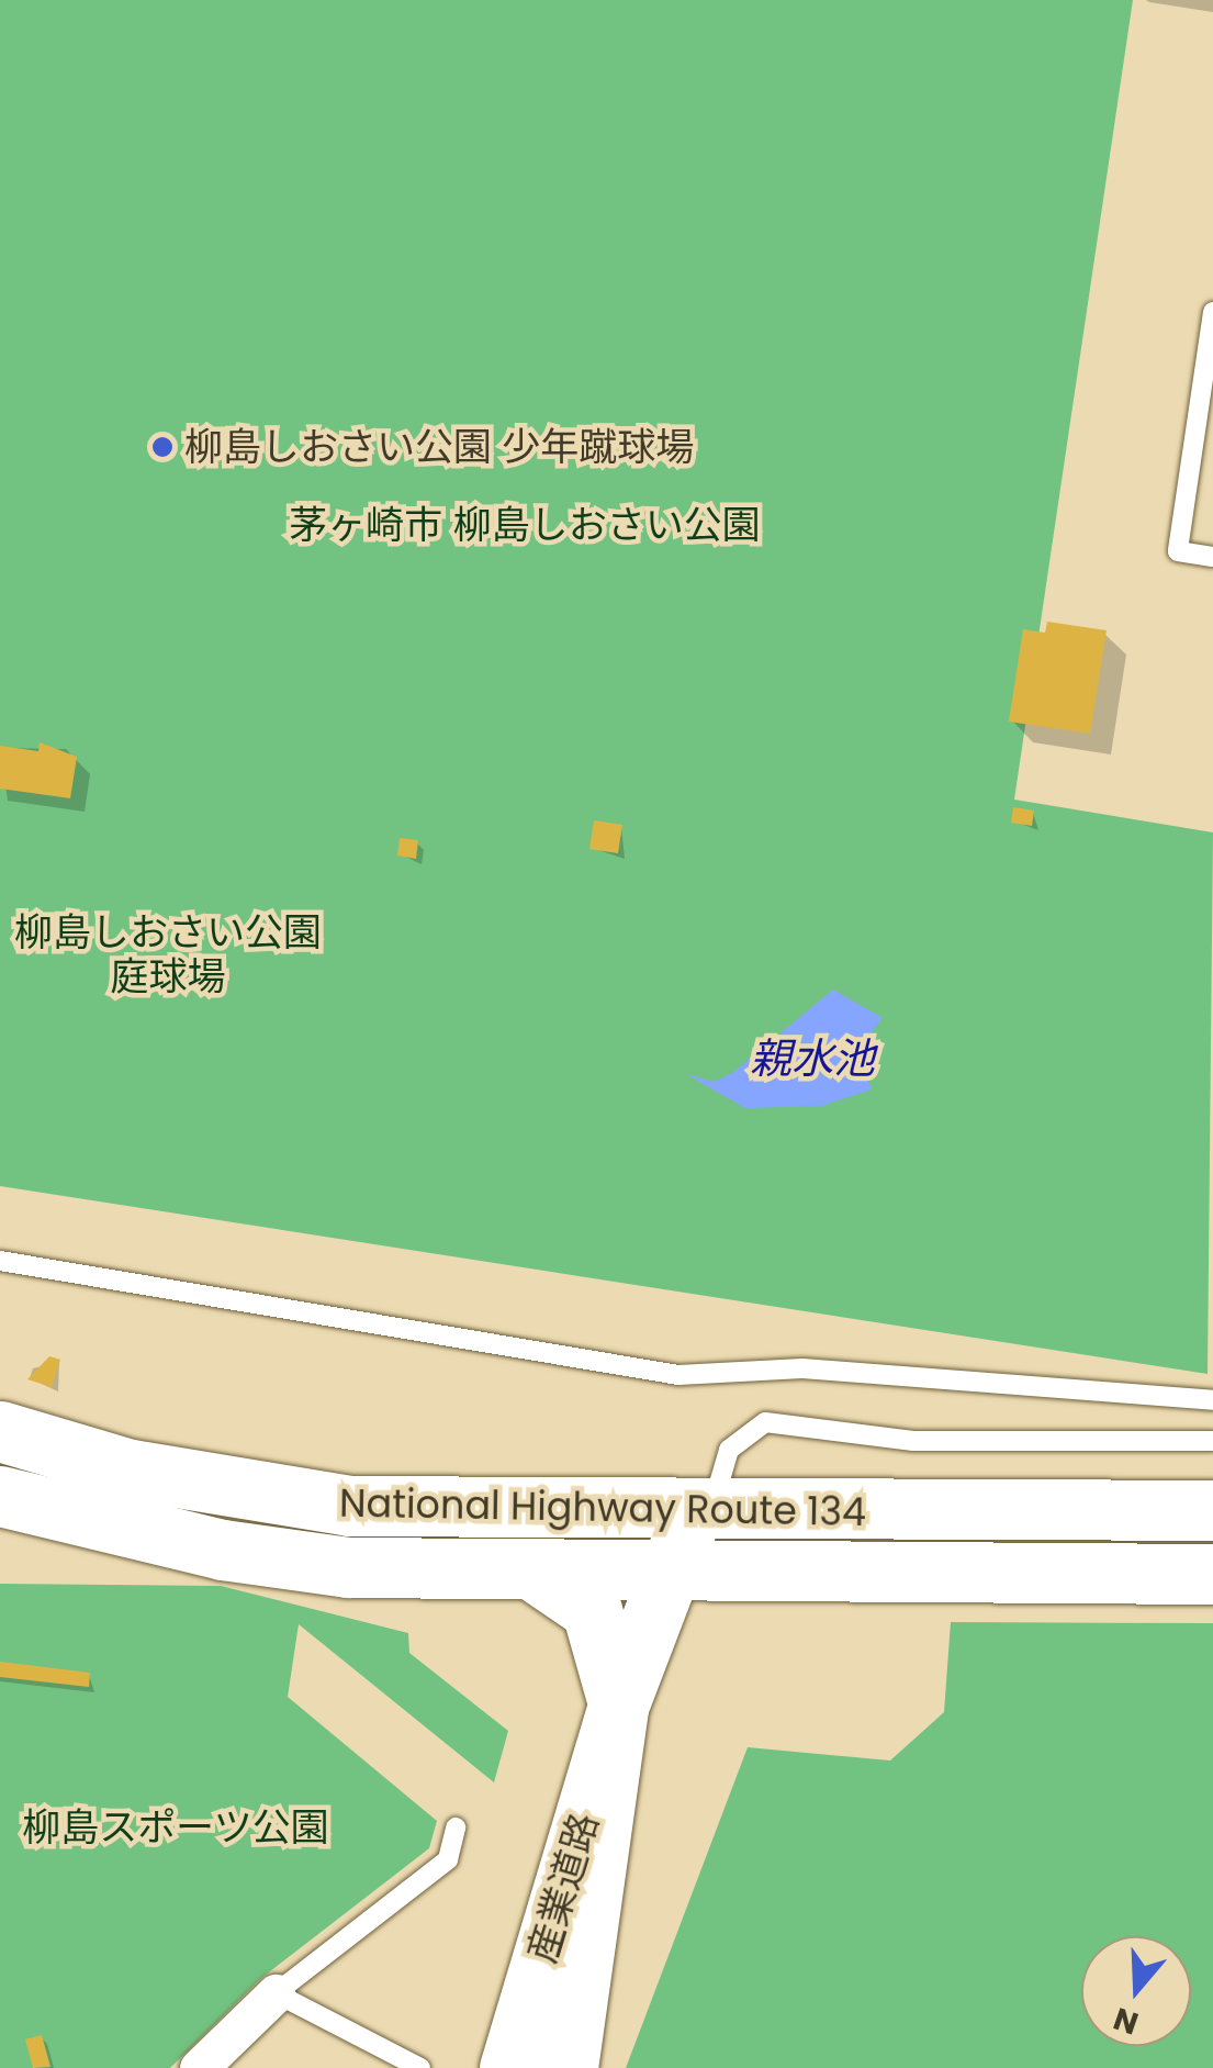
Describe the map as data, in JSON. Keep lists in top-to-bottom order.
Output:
{
  "streets": {
    "main road": ["National Highway Route 134", "産業道路"]
  },
  "crossings": [
    ["National Highway Route 134", "産業道路"]
  ],
  "water": ["親水池"],
  "parks": ["茅ヶ崎市 柳島しおさい公園", "柳島しおさい公園 庭球場", "柳島スポーツ公園"],
  "places": ["柳島しおさい公園 少年蹴球場"],
  "north": "bottom"
}
